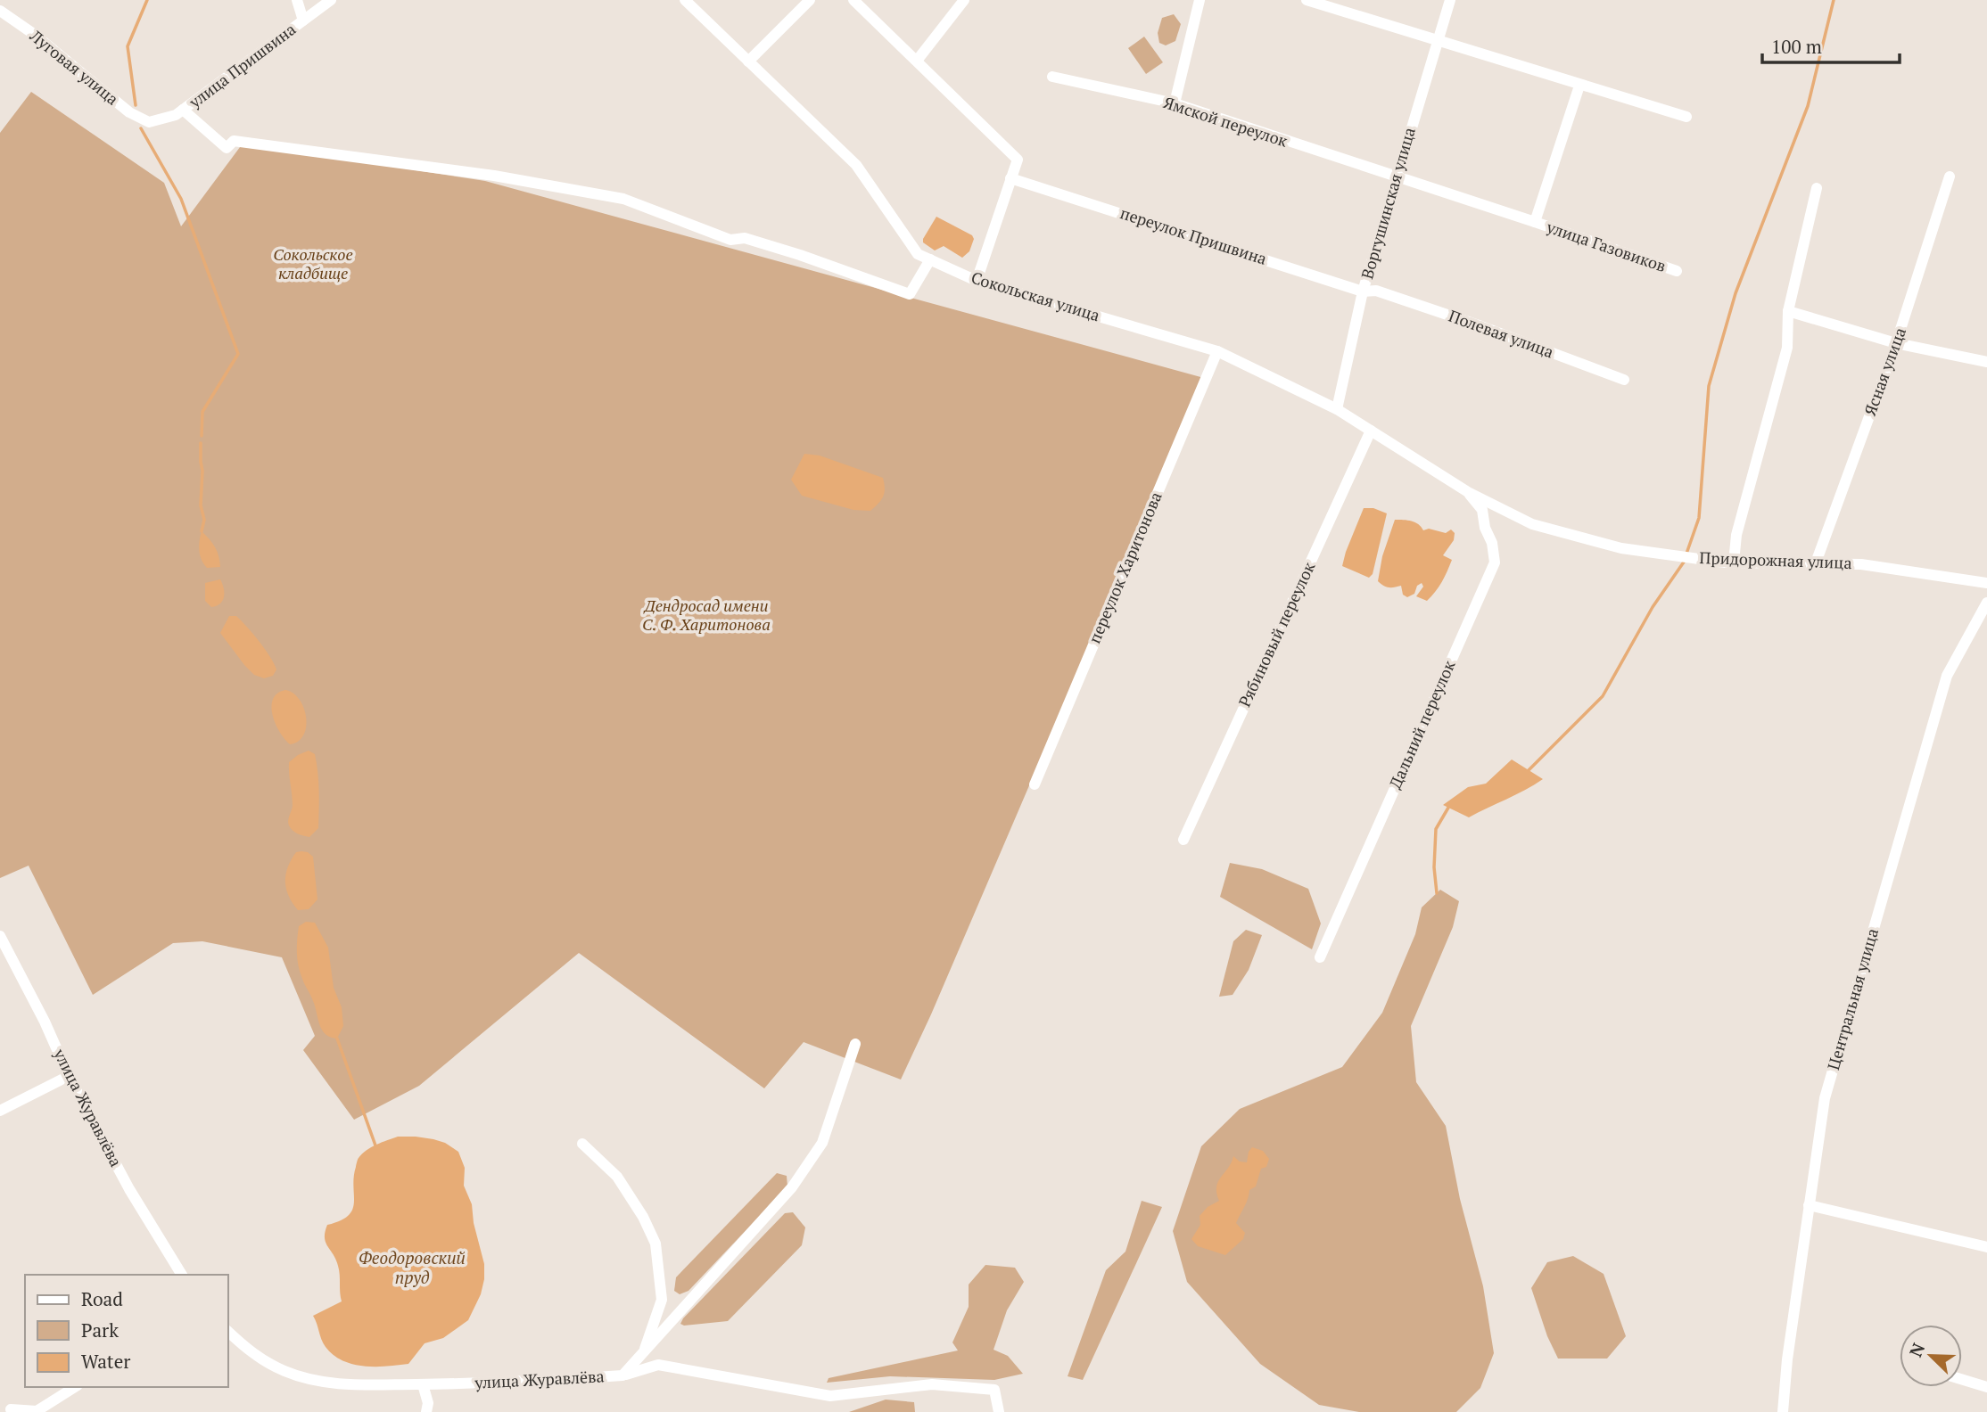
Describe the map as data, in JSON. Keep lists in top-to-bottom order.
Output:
{
  "streets": {
    "street": [
      "улица Пришвина",
      "Луговая улица",
      "Ямской переулок",
      "Воргушинская улица",
      "переулок Пришвина",
      "улица Газовиков",
      "Сокольская улица",
      "Полевая улица",
      "Ясная улица",
      "Придорожная улица",
      "переулок Харитонова",
      "Рябиновый переулок",
      "Дальний переулок",
      "Центральная улица",
      "улица Журавлёва"
    ]
  },
  "crossings": [
    ["улица Пришвина", "Луговая улица"],
    ["Ямской переулок", "Воргушинская улица"],
    ["Ямской переулок", "улица Газовиков"],
    ["Воргушинская улица", "переулок Пришвина"],
    ["Воргушинская улица", "Сокольская улица"],
    ["Воргушинская улица", "Придорожная улица"],
    ["переулок Пришвина", "Полевая улица"],
    ["Сокольская улица", "Придорожная улица"],
    ["Сокольская улица", "переулок Харитонова"],
    ["Ясная улица", "Придорожная улица"],
    ["Придорожная улица", "Рябиновый переулок"],
    ["Придорожная улица", "Дальний переулок"]
  ],
  "water": ["Феодоровский пруд"],
  "parks": ["Сокольское кладбище", "Дендросад имени С. Ф. Харитонова"],
  "legend": ["Road", "Park", "Water"],
  "scale_bar": "100 m",
  "north": "top left"
}
